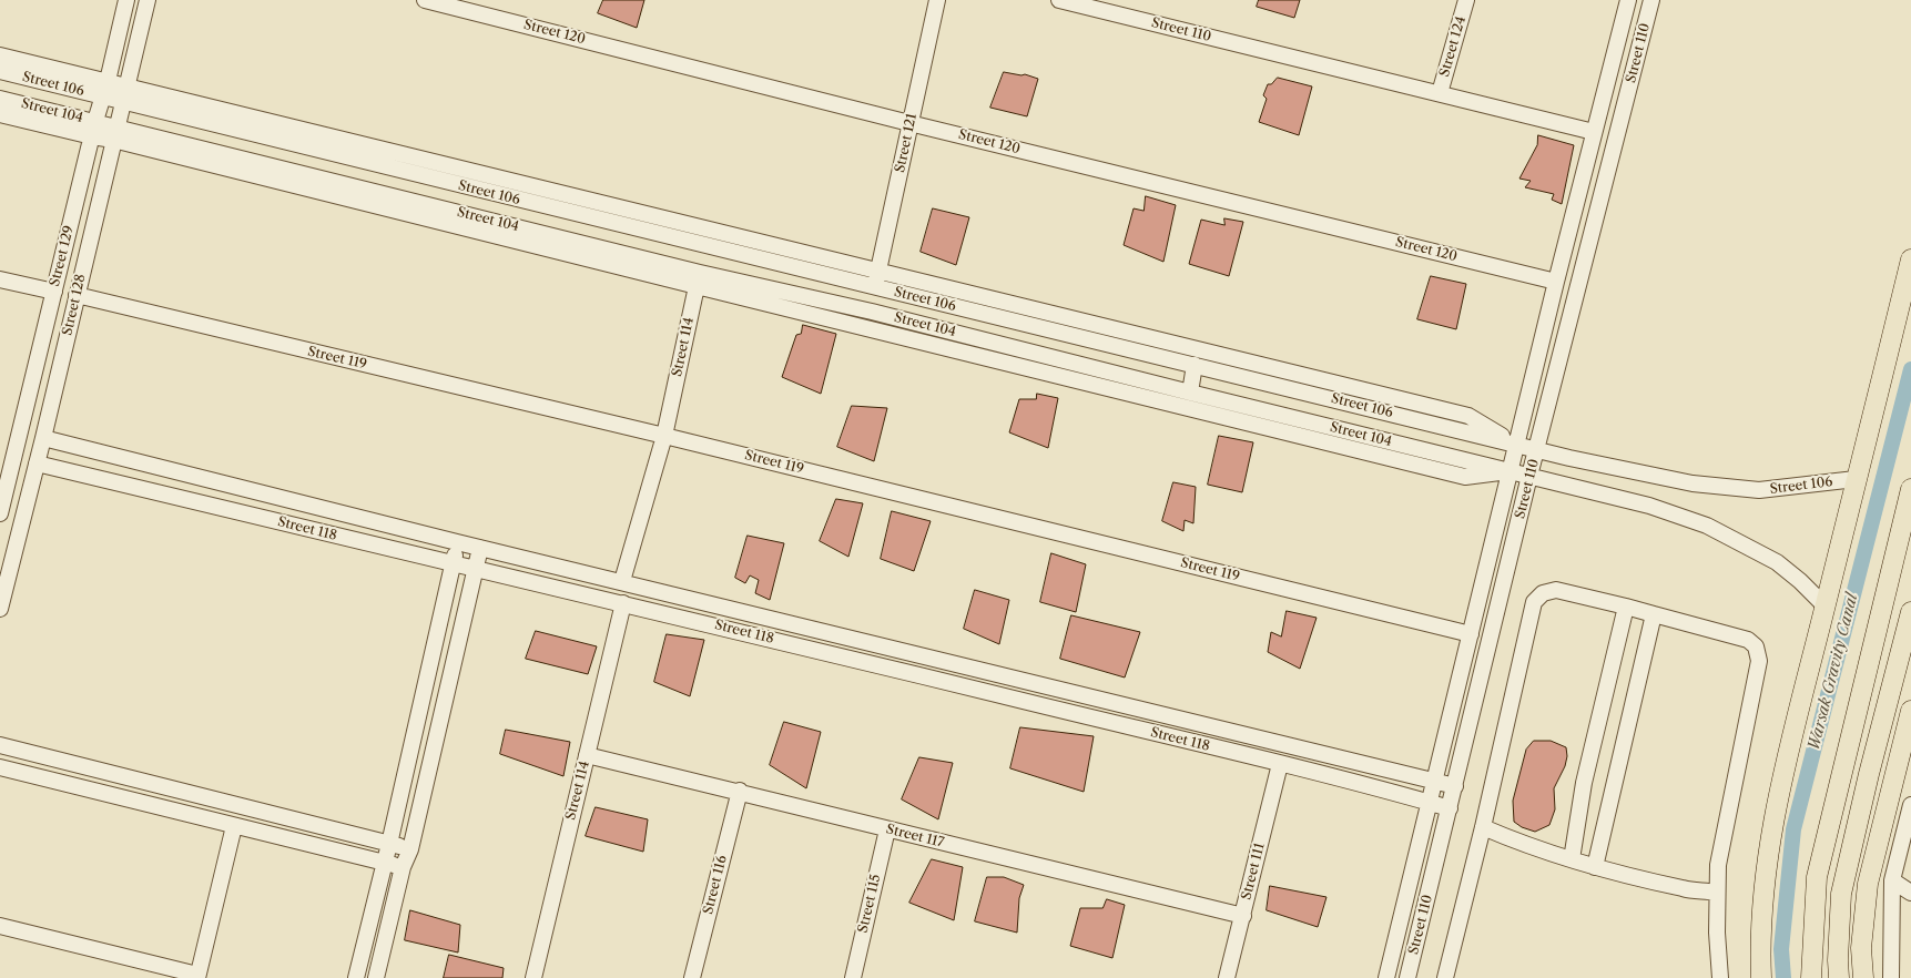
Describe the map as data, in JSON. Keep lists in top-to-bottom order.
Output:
{
  "streets": {
    "street": [
      "Street 110",
      "Street 120",
      "Street 124",
      "Street 106",
      "Street 104",
      "Street 121",
      "Street 129",
      "Street 128",
      "Street 114",
      "Street 119",
      "Street 118",
      "Street 117",
      "Street 111",
      "Street 116",
      "Street 115"
    ]
  },
  "crossings": [
    ["Street 110", "Street 120"],
    ["Street 110", "Street 124"],
    ["Street 110", "Street 106"],
    ["Street 110", "Street 104"],
    ["Street 110", "Street 119"],
    ["Street 110", "Street 118"],
    ["Street 120", "Street 121"],
    ["Street 106", "Street 121"],
    ["Street 106", "Street 129"],
    ["Street 106", "Street 128"],
    ["Street 104", "Street 129"],
    ["Street 104", "Street 128"],
    ["Street 104", "Street 114"],
    ["Street 128", "Street 119"],
    ["Street 128", "Street 118"],
    ["Street 114", "Street 119"],
    ["Street 114", "Street 118"],
    ["Street 114", "Street 117"],
    ["Street 118", "Street 111"],
    ["Street 117", "Street 111"],
    ["Street 117", "Street 116"],
    ["Street 117", "Street 115"]
  ],
  "water": ["Warsak Gravity Canal"]
}
